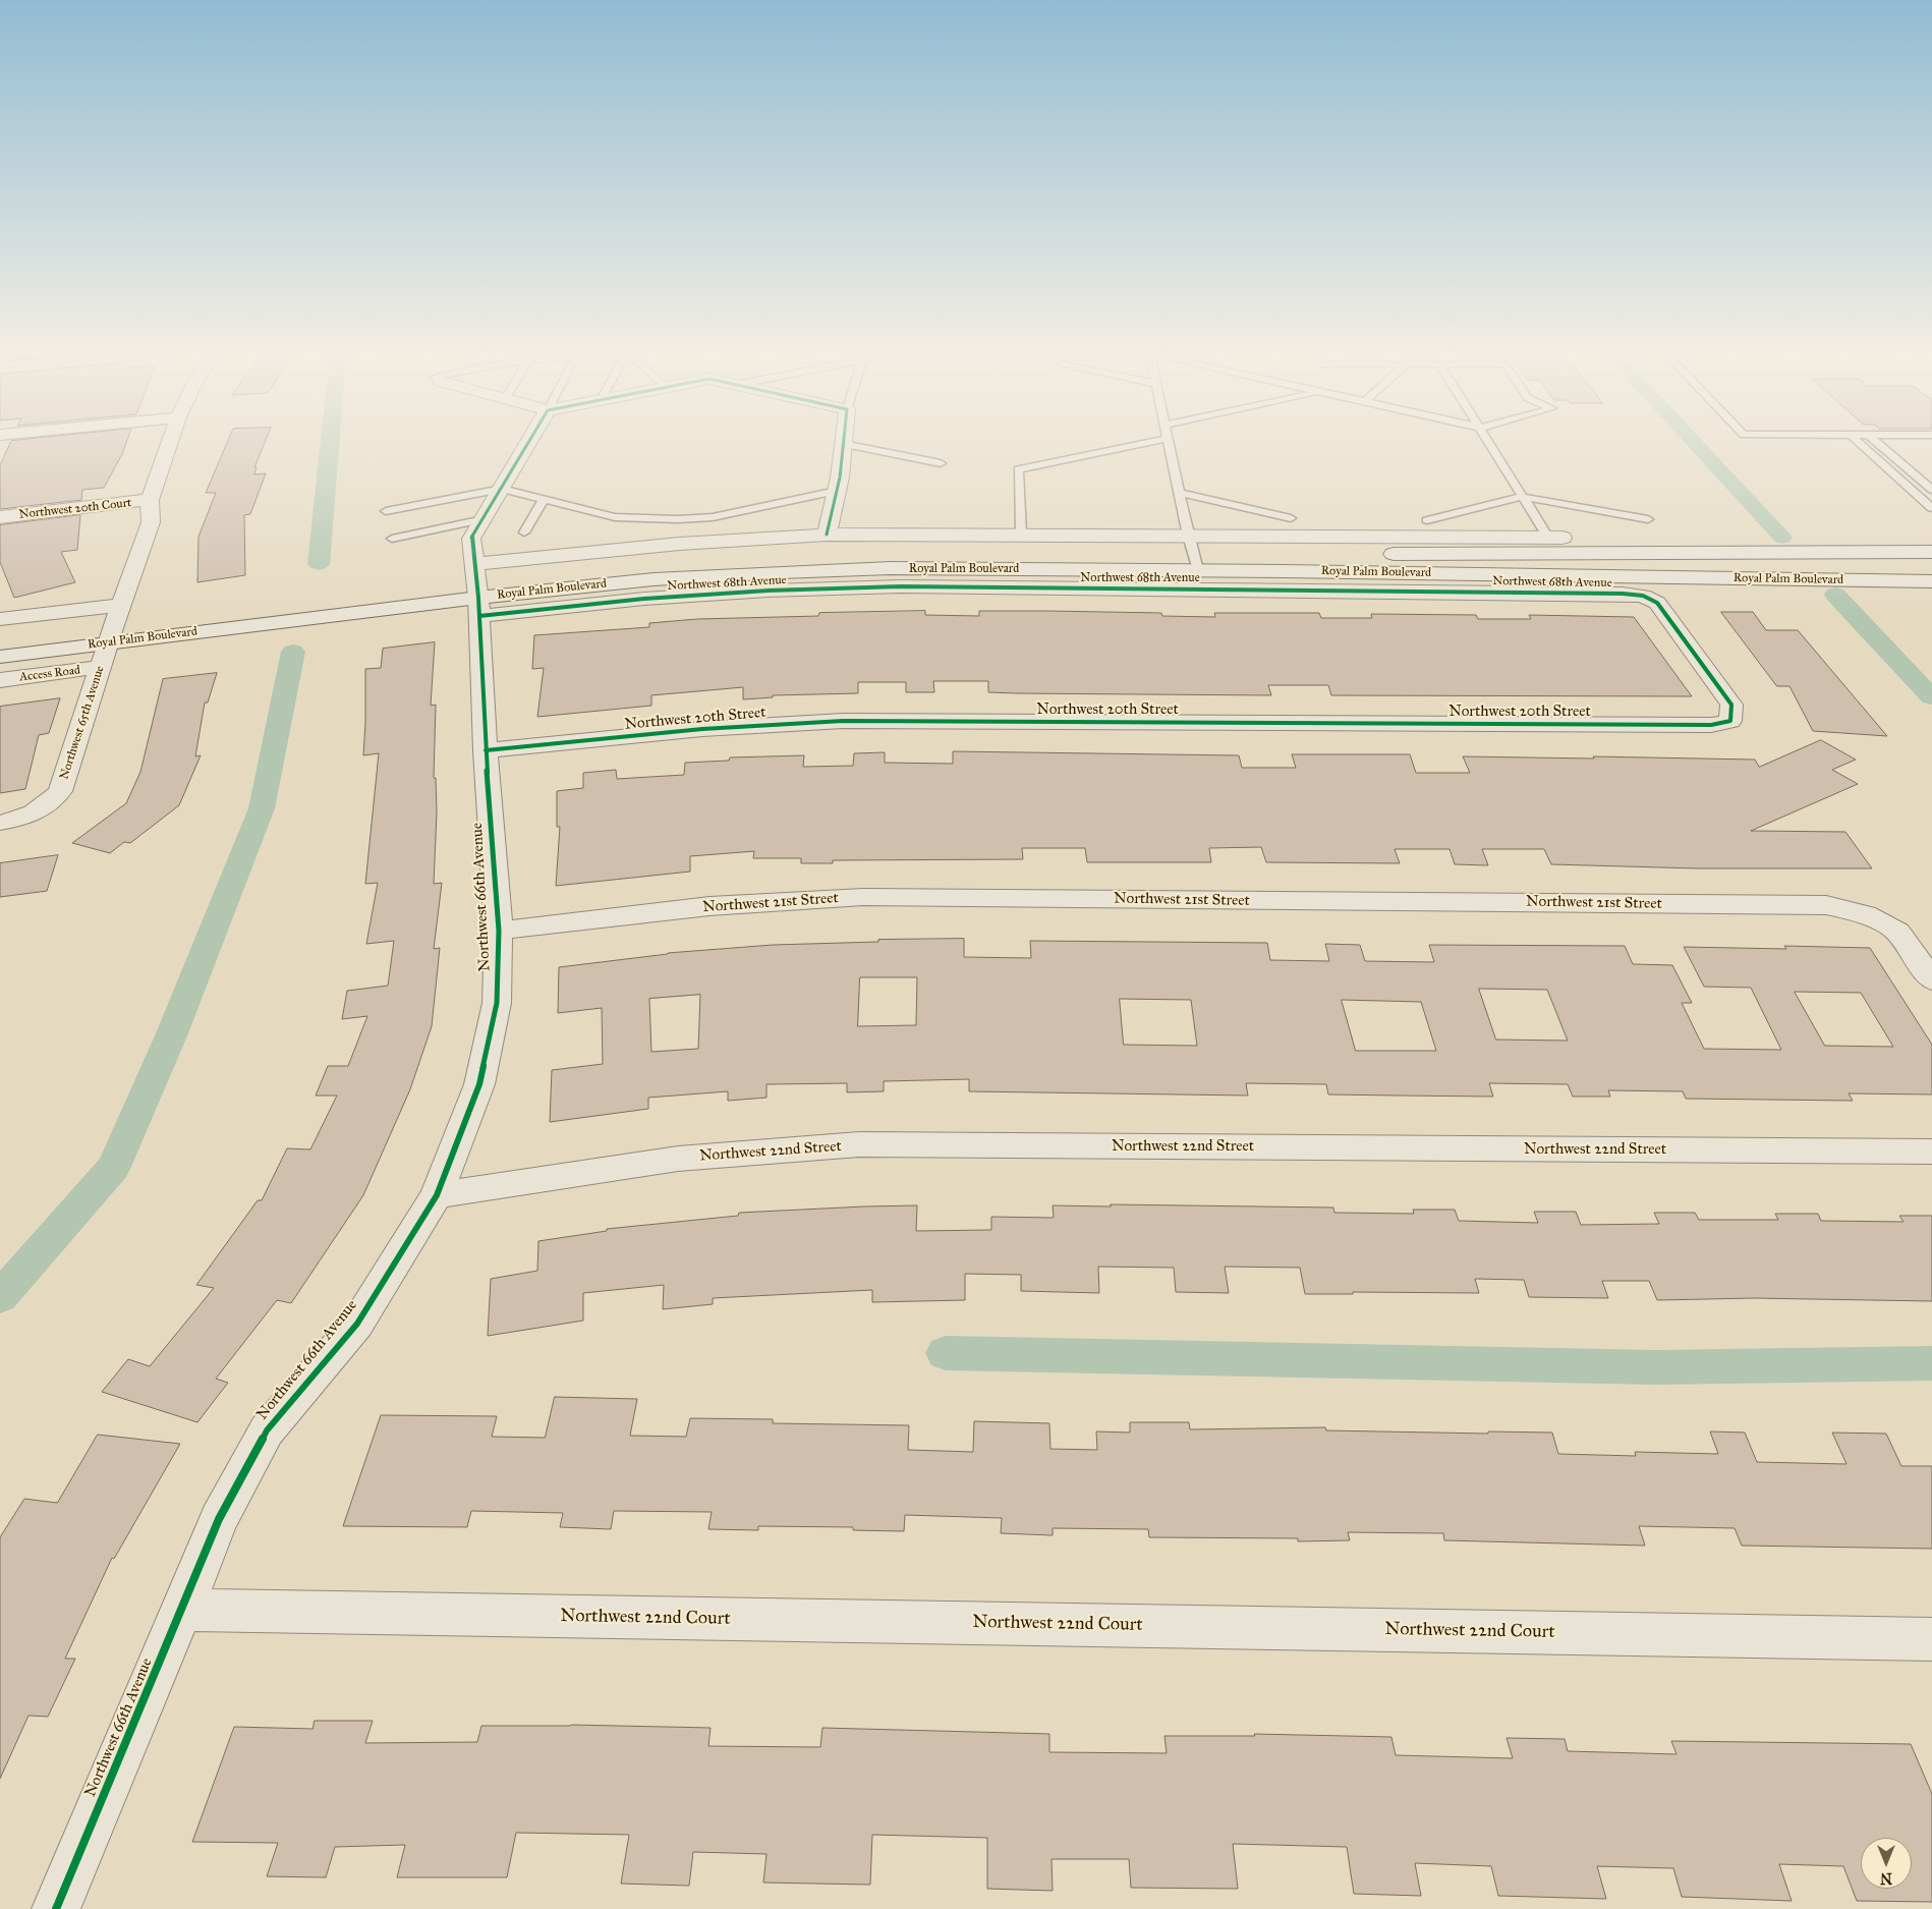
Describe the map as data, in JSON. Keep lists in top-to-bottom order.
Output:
{
  "streets": {
    "street": [
      "Northwest 20th Court",
      "Royal Palm Boulevard",
      "Northwest 68th Avenue",
      "Access Road",
      "Northwest 20th Street",
      "Northwest 65th Avenue",
      "Northwest 66th Avenue",
      "Northwest 21st Street",
      "Northwest 22nd Street",
      "Northwest 22nd Court"
    ]
  },
  "crossings": [
    ["Northwest 20th Court", "Northwest 65th Avenue"],
    ["Royal Palm Boulevard", "Northwest 68th Avenue"],
    ["Royal Palm Boulevard", "Northwest 65th Avenue"],
    ["Royal Palm Boulevard", "Northwest 66th Avenue"],
    ["Northwest 68th Avenue", "Northwest 20th Street"],
    ["Northwest 68th Avenue", "Northwest 66th Avenue"],
    ["Access Road", "Northwest 65th Avenue"],
    ["Northwest 20th Street", "Northwest 66th Avenue"],
    ["Northwest 66th Avenue", "Northwest 21st Street"],
    ["Northwest 66th Avenue", "Northwest 22nd Street"],
    ["Northwest 66th Avenue", "Northwest 22nd Court"]
  ],
  "north": "bottom"
}
